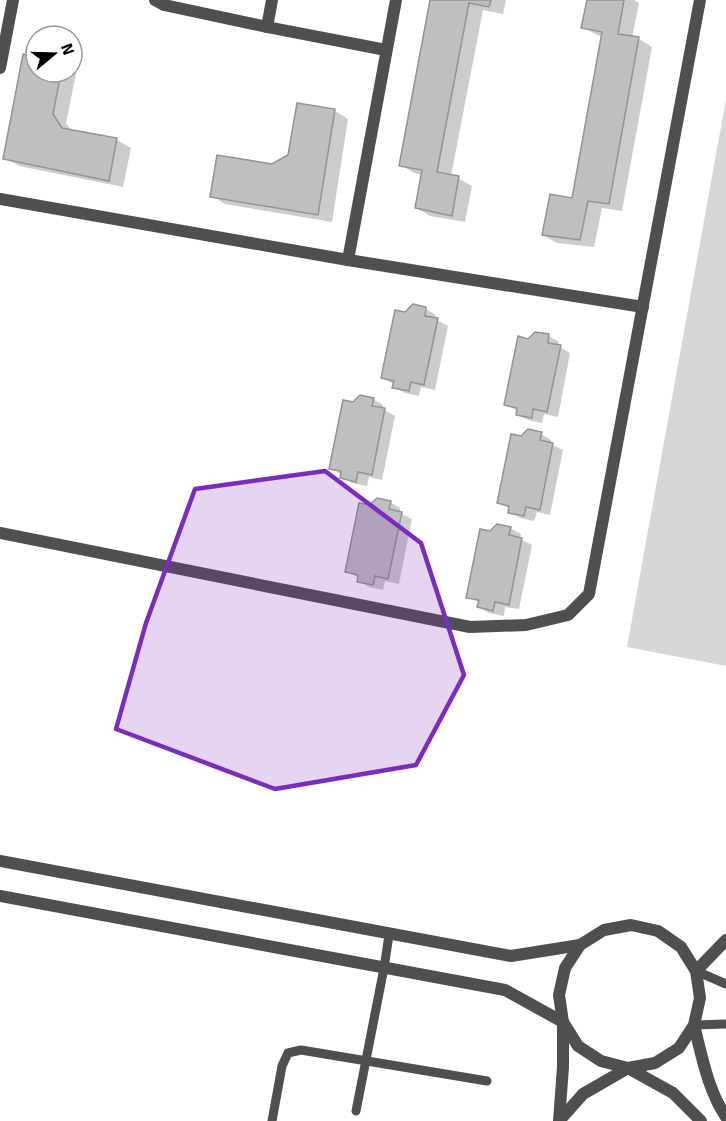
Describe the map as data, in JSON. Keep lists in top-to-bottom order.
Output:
{
  "north": "right"
}
